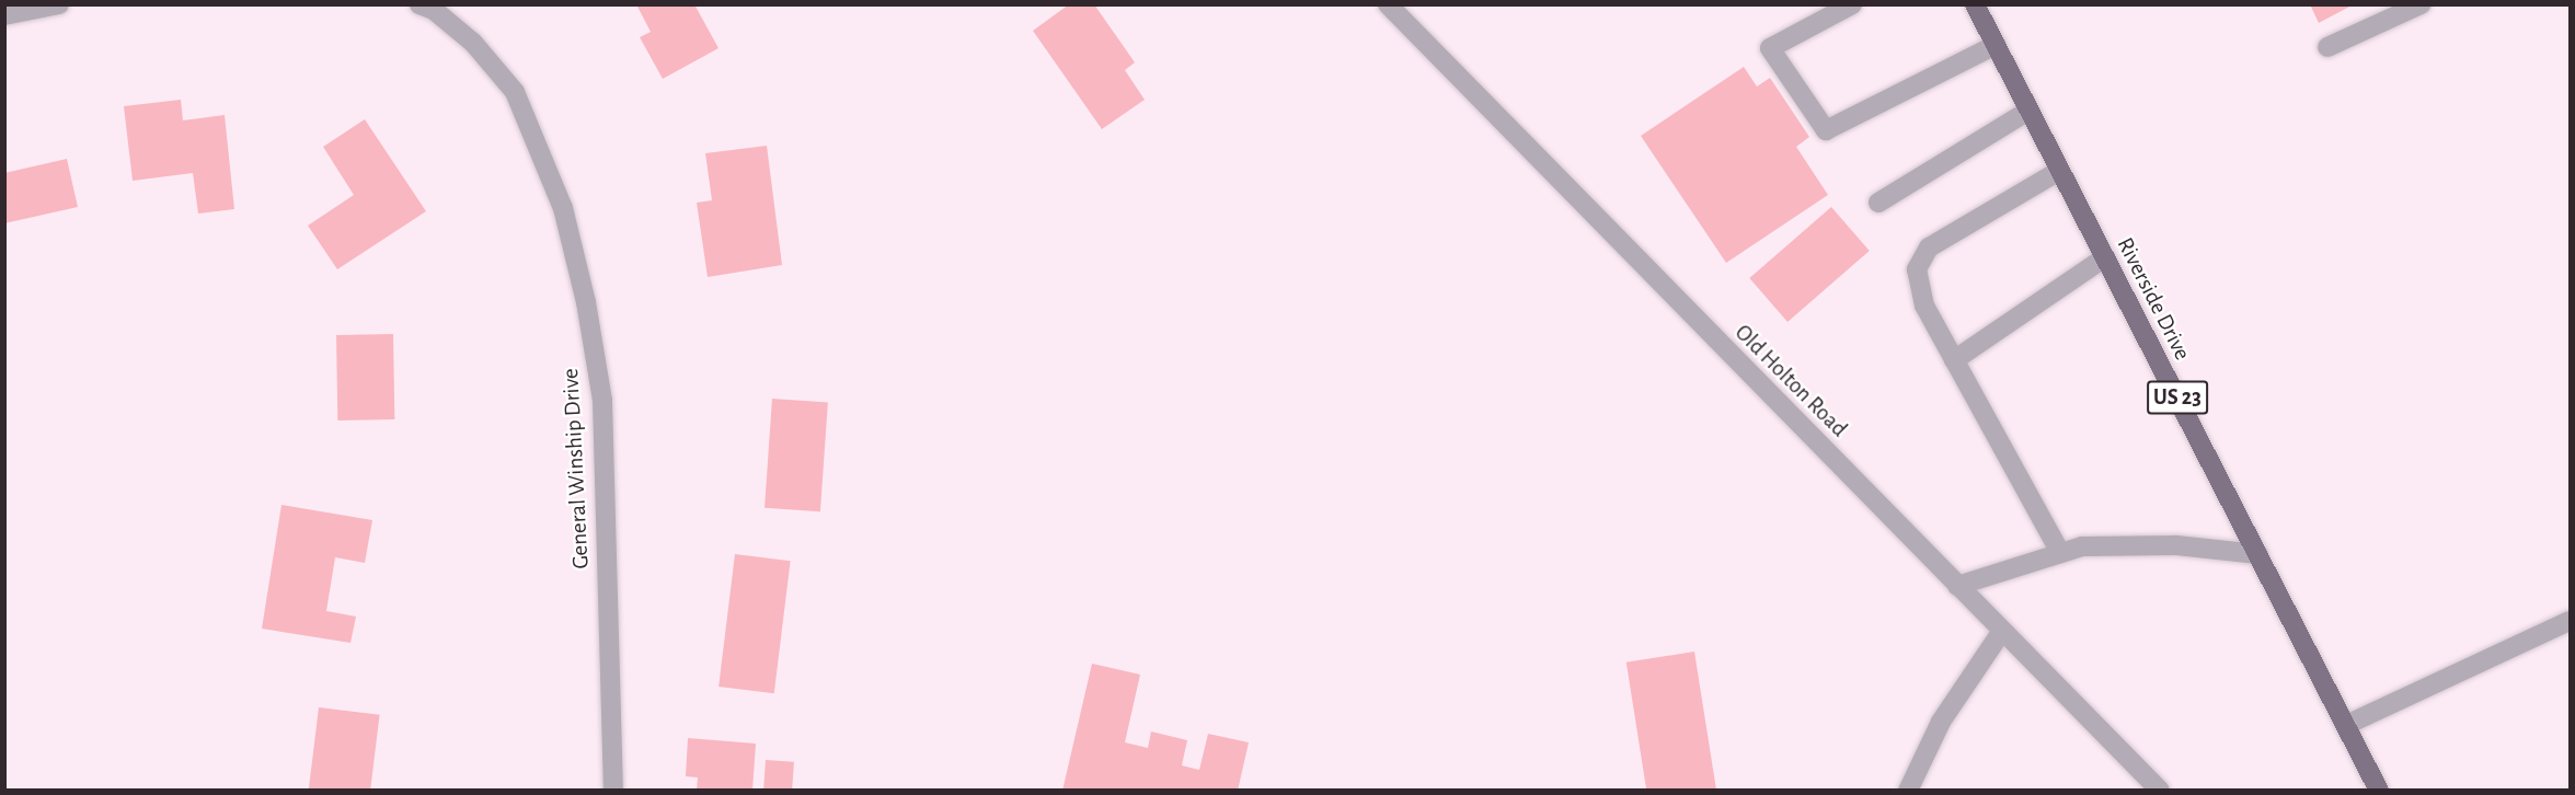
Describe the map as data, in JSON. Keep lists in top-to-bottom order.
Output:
{
  "streets": {
    "main road": ["Riverside Drive", "US 23"],
    "street": ["Old Holton Road", "General Winship Drive"]
  }
}
